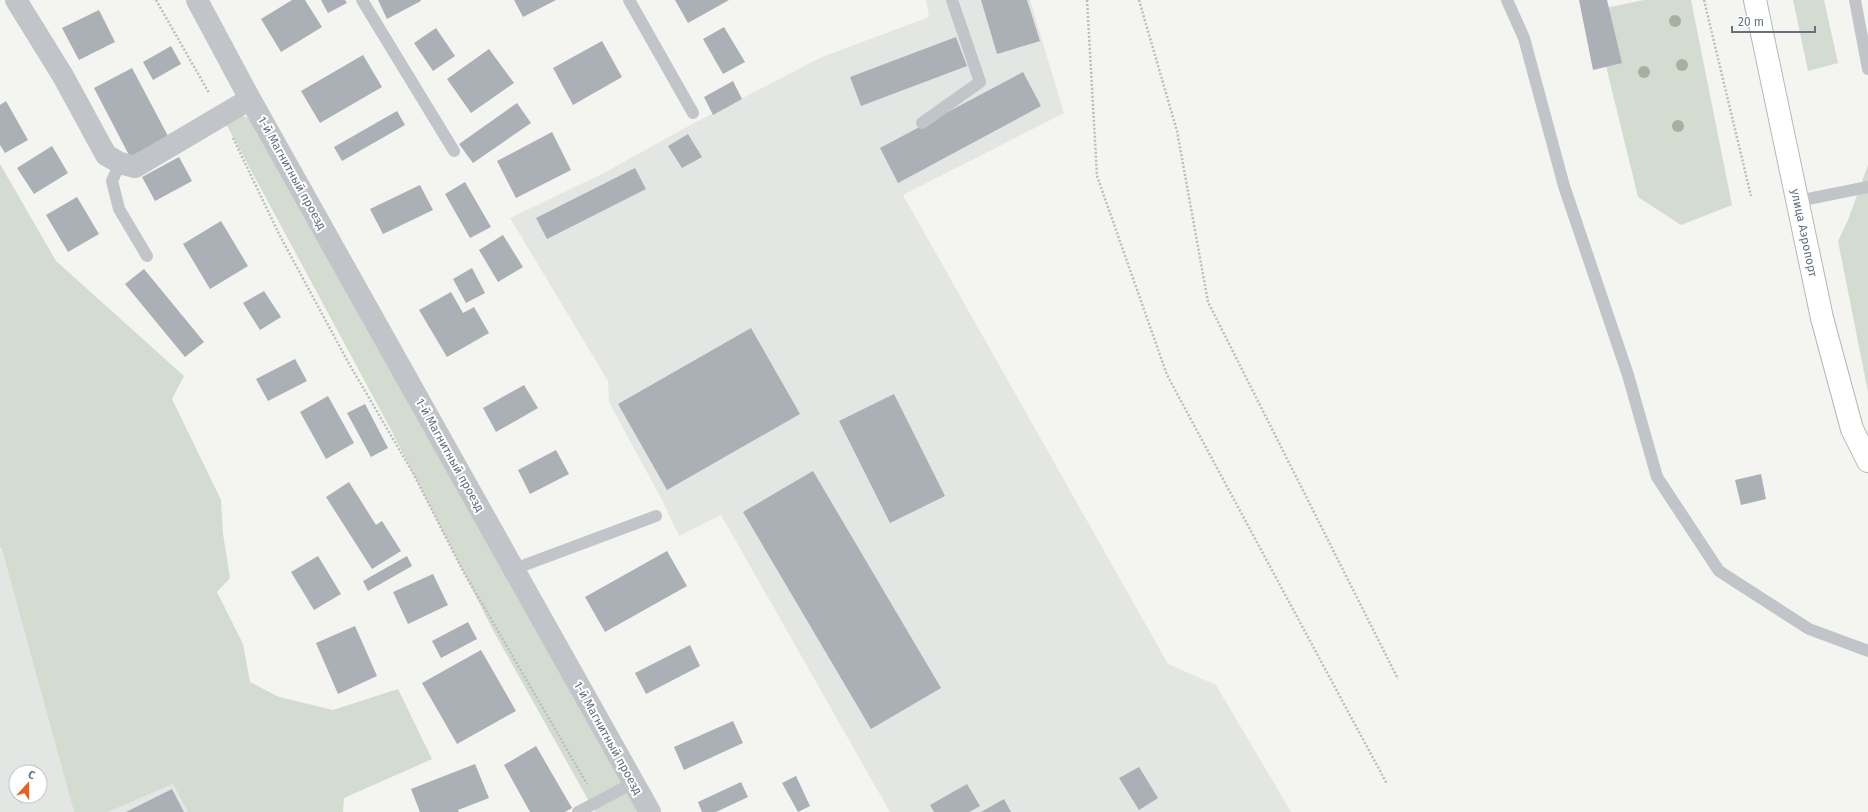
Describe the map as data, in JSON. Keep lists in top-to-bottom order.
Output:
{
  "streets": {
    "main road": ["улица Аэропорт"],
    "street": ["1-й Магнитный проезд"]
  },
  "scale_bar": "20 m",
  "north": "top"
}
